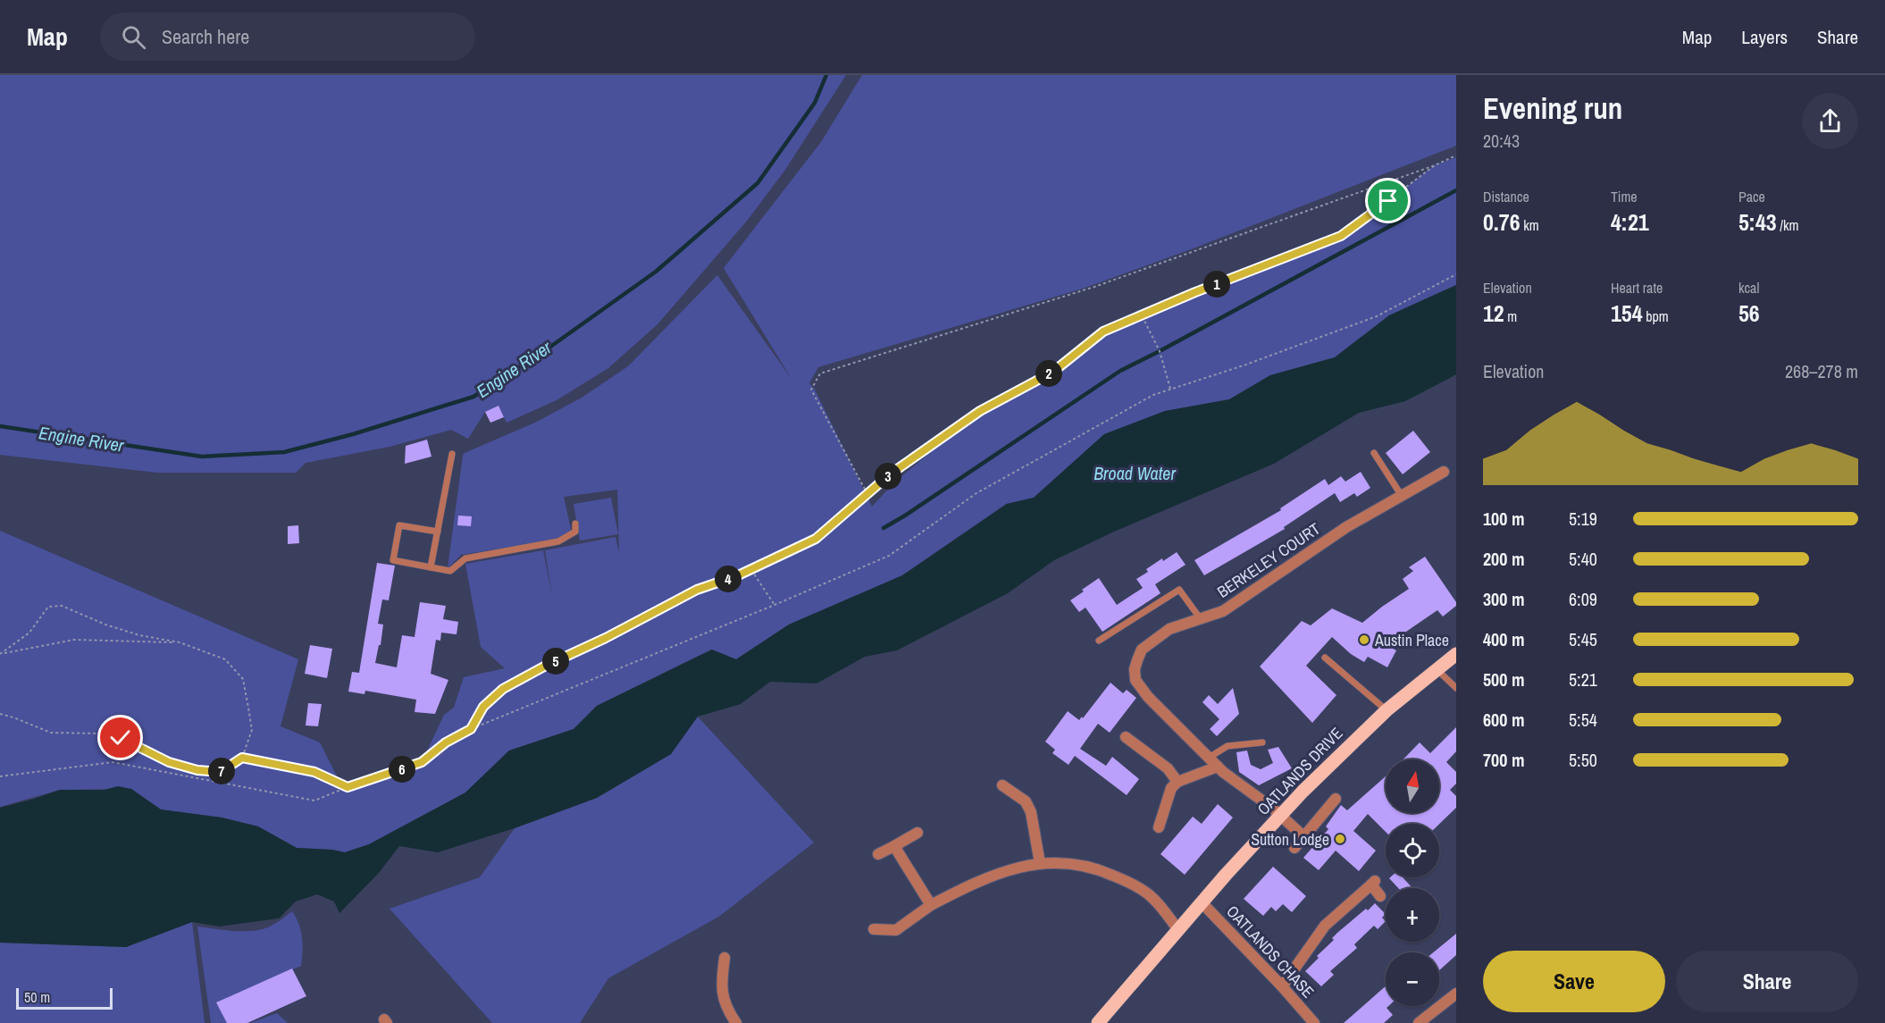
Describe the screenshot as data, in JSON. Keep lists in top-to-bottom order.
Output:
{
  "streets": {
    "main road": ["OATLANDS DRIVE"],
    "street": ["BERKELEY COURT", "OATLANDS CHASE"]
  },
  "crossings": [
    ["BERKELEY COURT", "OATLANDS DRIVE"],
    ["OATLANDS DRIVE", "OATLANDS CHASE"]
  ],
  "water": ["Engine River", "Broad Water"],
  "places": ["Austin Place", "Sutton Lodge"],
  "scale_bar": "50 m",
  "north": "top",
  "page": {
    "header": "Map",
    "search": "Search here",
    "nav": ["Map", "Layers", "Share"],
    "heading": ["Evening run", "20:43"],
    "stats": [
      ["Distance", "0.76 km"],
      ["Time", "4:21"],
      ["Pace", "5:43 /km"],
      ["Elevation", "12 m"],
      ["Heart rate", "154 bpm"],
      ["kcal", "56"]
    ],
    "pins": [
      "1",
      "2",
      "3",
      "4",
      "5",
      "6",
      "7"
    ],
    "chart": ["Elevation", "268–278 m"],
    "list": [
      {
        "name": "100 m",
        "note": "5:19"
      },
      {
        "name": "200 m",
        "note": "5:40"
      },
      {
        "name": "300 m",
        "note": "6:09"
      },
      {
        "name": "400 m",
        "note": "5:45"
      },
      {
        "name": "500 m",
        "note": "5:21"
      },
      {
        "name": "600 m",
        "note": "5:54"
      },
      {
        "name": "700 m",
        "note": "5:50"
      }
    ],
    "map_buttons": ["+", "−"],
    "buttons": ["Save", "Share"],
    "scale": "50 m"
  }
}
